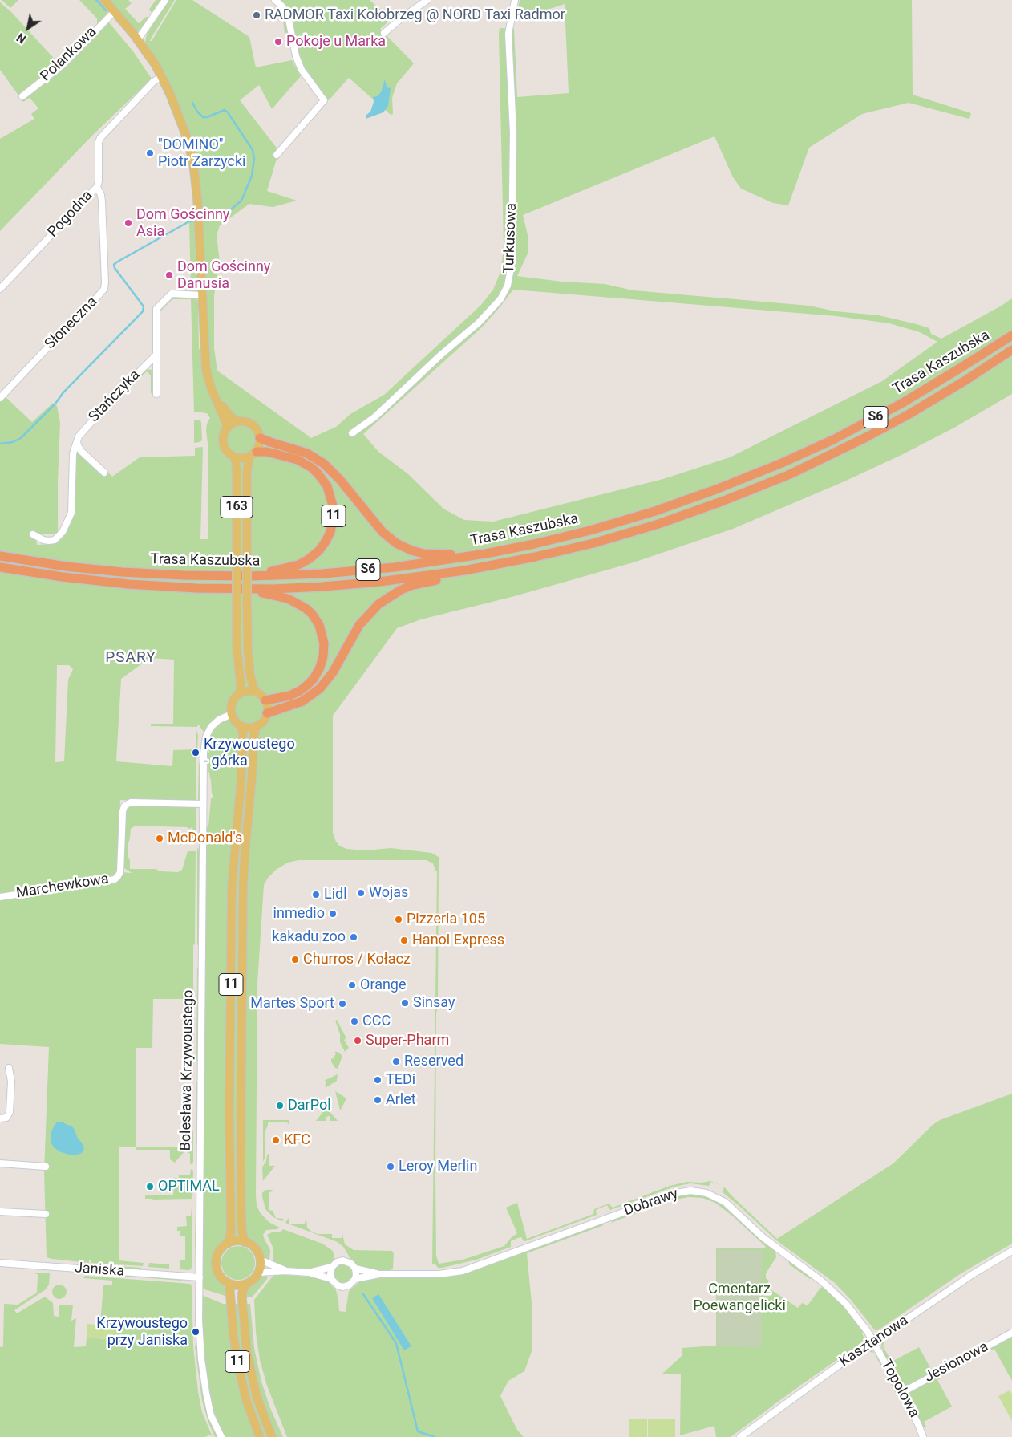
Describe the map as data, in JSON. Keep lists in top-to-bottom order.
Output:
{
  "streets": {
    "highway": ["Trasa Kaszubska", "S6", "11"],
    "main road": ["163"],
    "street": [
      "Polankowa",
      "Pogodna",
      "Turkusowa",
      "Słoneczna",
      "Stańczyka",
      "Marchewkowa",
      "Bolesława Krzywoustego",
      "Dobrawy",
      "Janiska",
      "Kasztanowa",
      "Jesionowa",
      "Topolowa"
    ]
  },
  "crossings": [
    ["Polankowa", "163"],
    ["Pogodna", "Słoneczna"],
    ["Pogodna", "163"],
    ["Trasa Kaszubska", "11"],
    ["Stańczyka", "163"],
    ["163", "11"],
    ["163", "Bolesława Krzywoustego"],
    ["11", "Bolesława Krzywoustego"],
    ["Marchewkowa", "Bolesława Krzywoustego"],
    ["Bolesława Krzywoustego", "Janiska"],
    ["Dobrawy", "Kasztanowa"],
    ["Dobrawy", "Topolowa"],
    ["Kasztanowa", "Topolowa"],
    ["Jesionowa", "Topolowa"]
  ],
  "districts": ["PSARY"],
  "parks": ["Cmentarz Poewangelicki"],
  "places": [
    "RADMOR Taxi Kołobrzeg @ NORD Taxi Radmor",
    "Pokoje u Marka",
    "\"DOMINO\" Piotr Zarzycki",
    "Dom Gościnny Asia",
    "Dom Gościnny Danusia",
    "Krzywoustego - górka",
    "McDonald's",
    "Wojas",
    "Lidl",
    "inmedio",
    "Pizzeria 105",
    "kakadu zoo",
    "Hanoi Express",
    "Churros / Kołacz",
    "Orange",
    "Sinsay",
    "Martes Sport",
    "CCC",
    "Super-Pharm",
    "Reserved",
    "TEDi",
    "Arlet",
    "DarPol",
    "KFC",
    "Leroy Merlin",
    "OPTIMAL",
    "Krzywoustego przy Janiska"
  ],
  "north": "bottom left"
}
